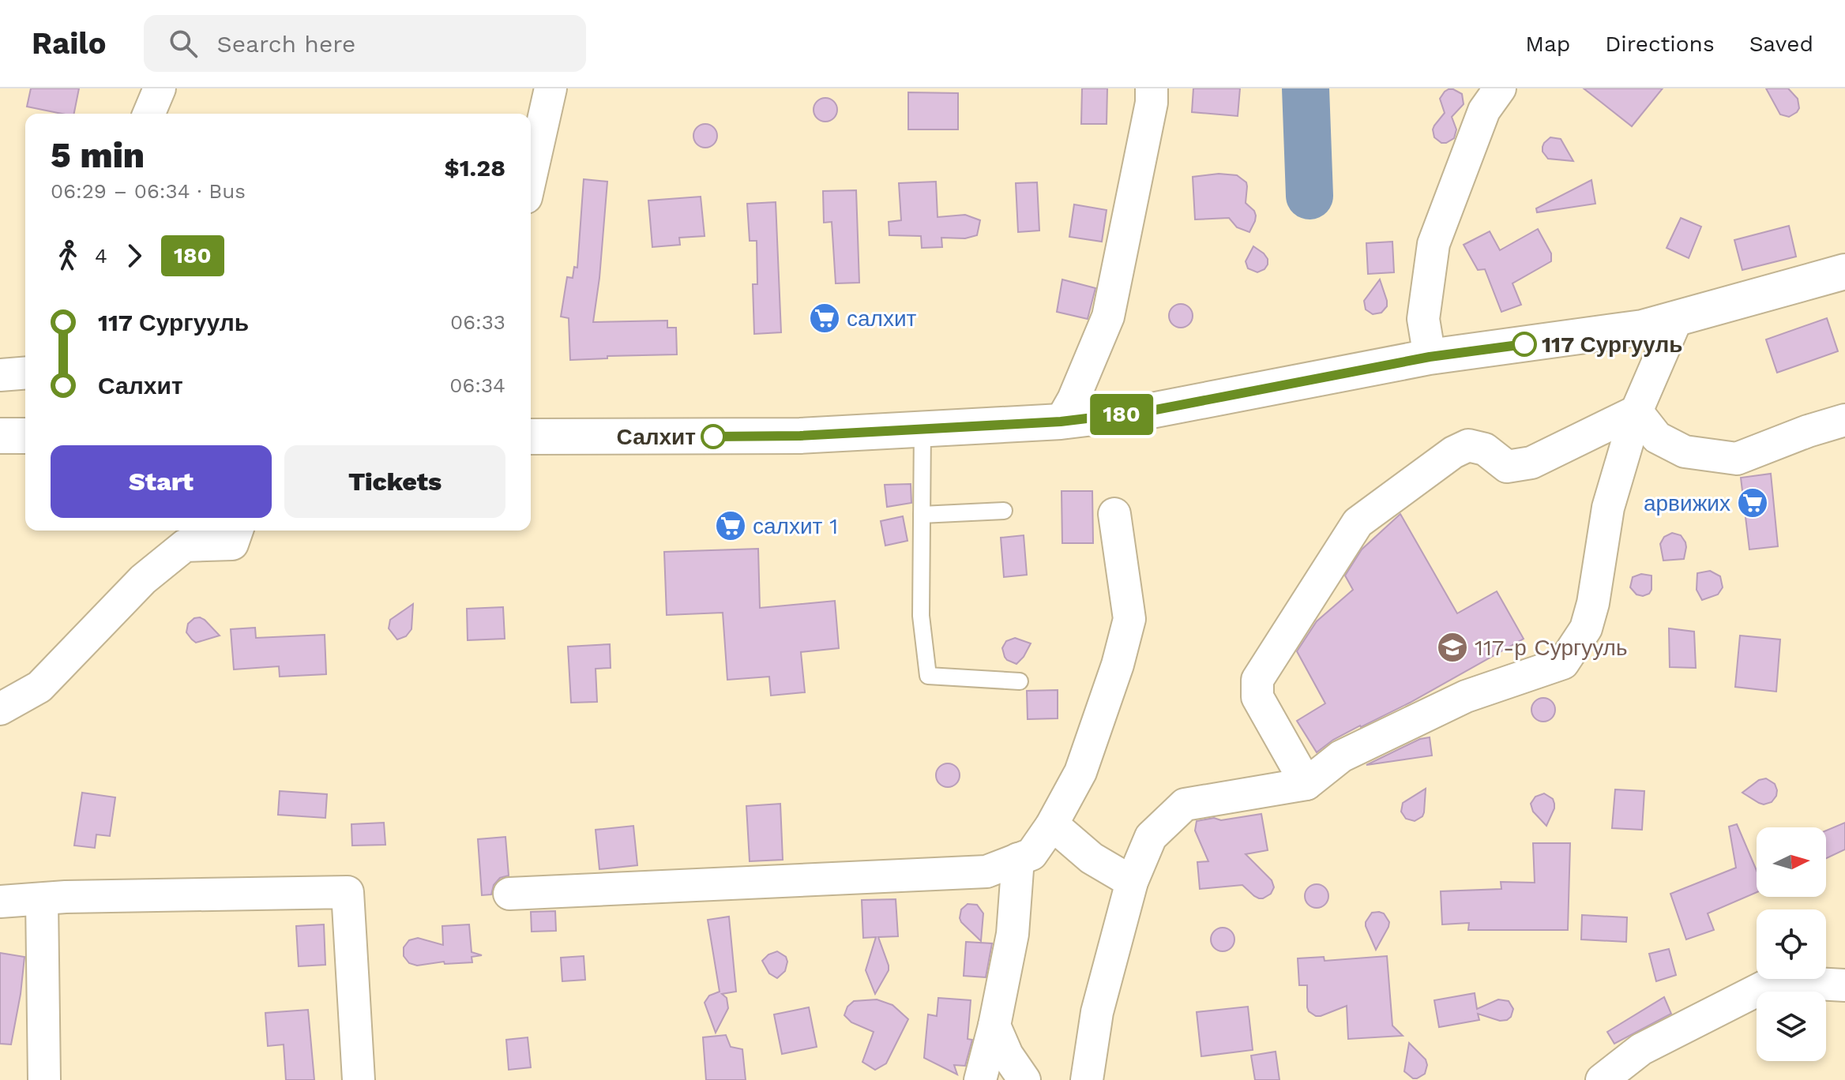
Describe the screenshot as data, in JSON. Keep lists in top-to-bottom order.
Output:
{
  "places": {
    "supermarket": ["салхит", "арвижих", "салхит 1"],
    "other": ["117 Сургууль", "Салхит"],
    "school or university": ["117-р Сургууль"]
  },
  "lines": ["bus line 180"],
  "north": "right",
  "page": {
    "header": "Railo",
    "search": "Search here",
    "nav": ["Map", "Directions", "Saved"],
    "on_map": "180",
    "heading": ["5 min", "06:29 – 06:34 · Bus", "$1.28"],
    "legs": ["4", "180"],
    "list": [
      {
        "name": "117 Сургууль",
        "value": "06:33"
      },
      {
        "name": "Салхит",
        "value": "06:34"
      }
    ],
    "buttons": ["Start", "Tickets"]
  }
}
